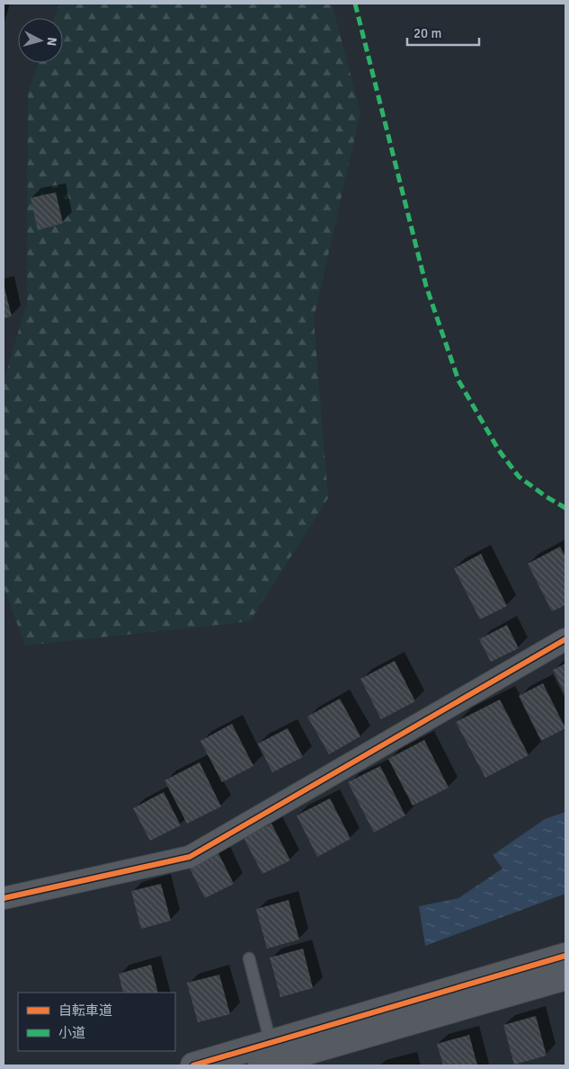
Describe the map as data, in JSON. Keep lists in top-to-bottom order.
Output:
{
  "legend": ["自転車道", "小道"],
  "scale_bar": "20 m",
  "north": "right"
}
